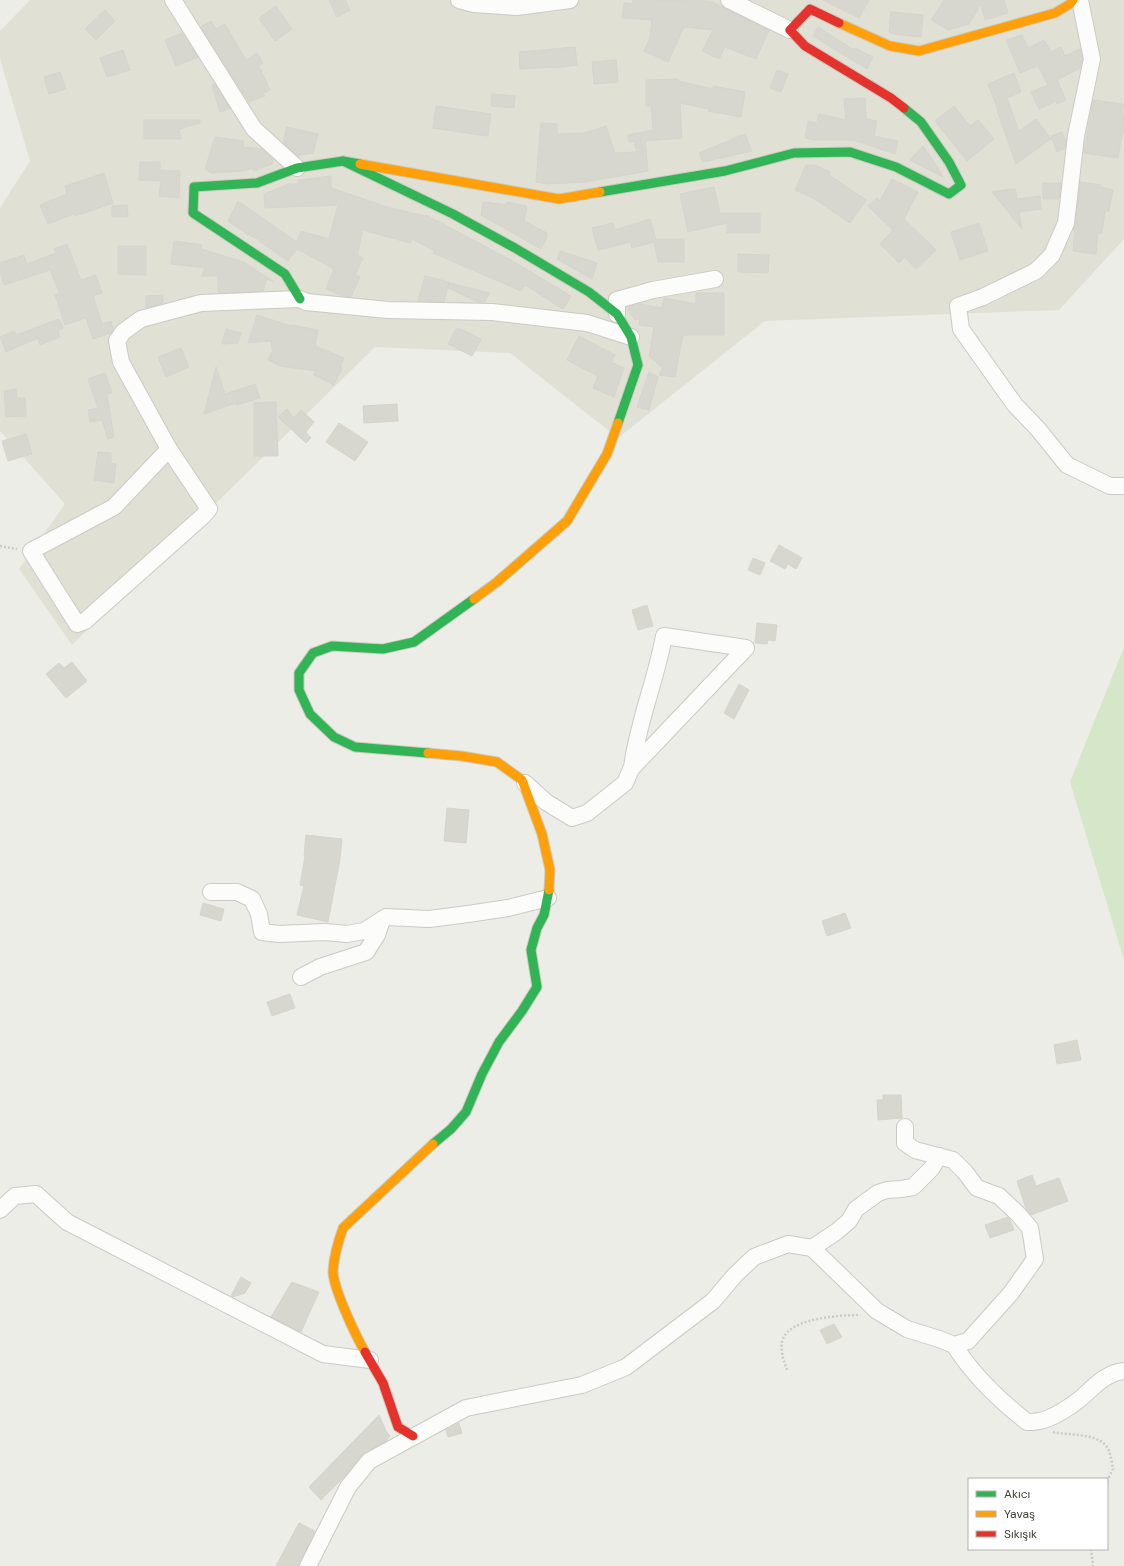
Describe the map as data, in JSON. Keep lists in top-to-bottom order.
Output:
{
  "legend": ["Akıcı", "Yavaş", "Sıkışık"]
}
